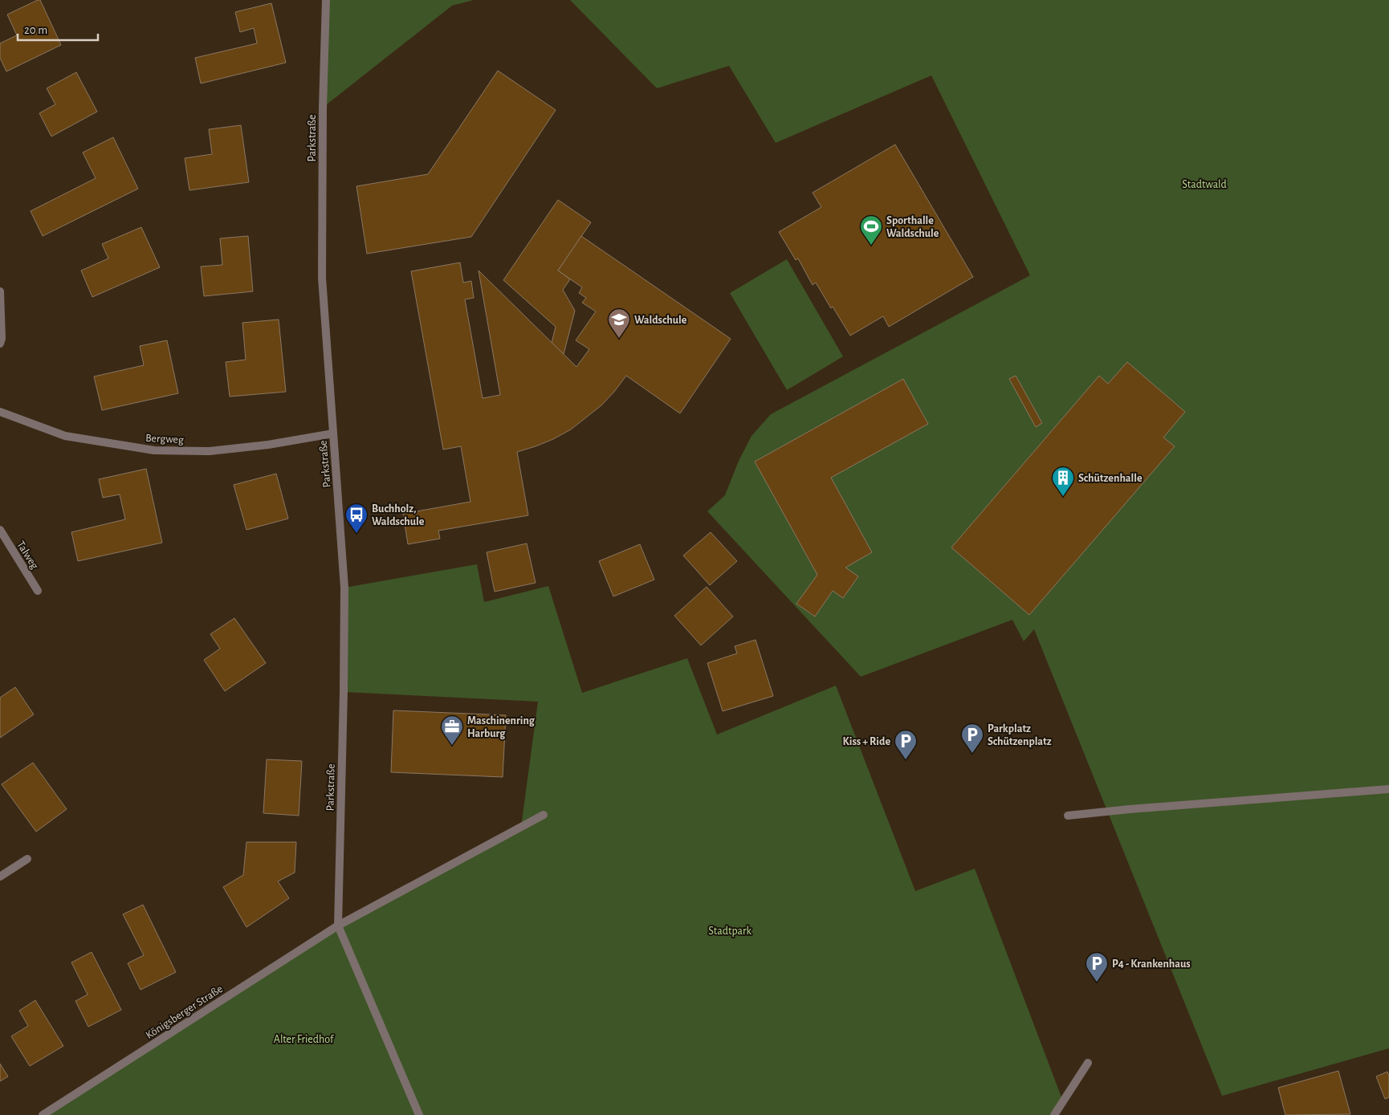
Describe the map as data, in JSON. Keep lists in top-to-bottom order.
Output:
{
  "streets": {
    "street": [
      "Parkstraße",
      "Bergweg",
      "Talweg",
      "Königsberger Straße"
    ]
  },
  "crossings": [
    ["Parkstraße", "Bergweg"],
    ["Parkstraße", "Königsberger Straße"]
  ],
  "parks": ["Stadtwald", "Stadtpark", "Alter Friedhof"],
  "places": {
    "sports": ["Sporthalle Waldschule"],
    "school or university": ["Waldschule"],
    "building": ["Schützenhalle"],
    "bus stop": ["Buchholz, Waldschule"],
    "office": ["Maschinenring Harburg"],
    "parking": ["Parkplatz Schützenplatz", "Kiss + Ride", "P4 - Krankenhaus"]
  },
  "scale_bar": "20 m"
}
